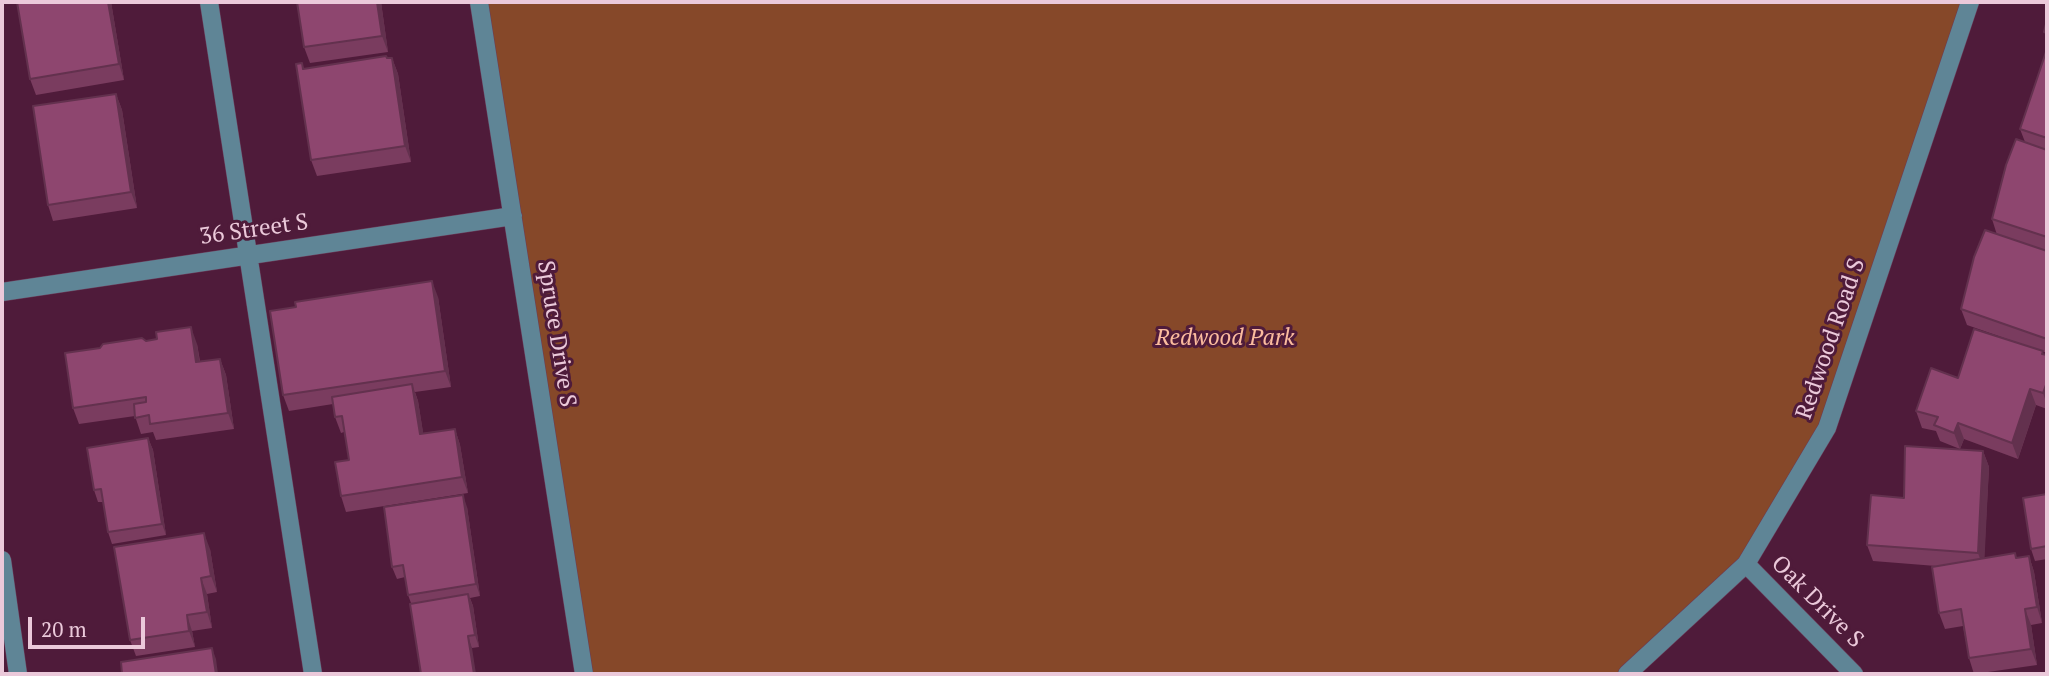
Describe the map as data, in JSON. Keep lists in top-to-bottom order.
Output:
{
  "streets": {
    "street": [
      "36 Street S",
      "Spruce Drive S",
      "Redwood Road S",
      "Oak Drive S"
    ]
  },
  "crossings": [
    ["36 Street S", "Spruce Drive S"],
    ["Redwood Road S", "Oak Drive S"]
  ],
  "parks": ["Redwood Park"],
  "scale_bar": "20 m"
}
